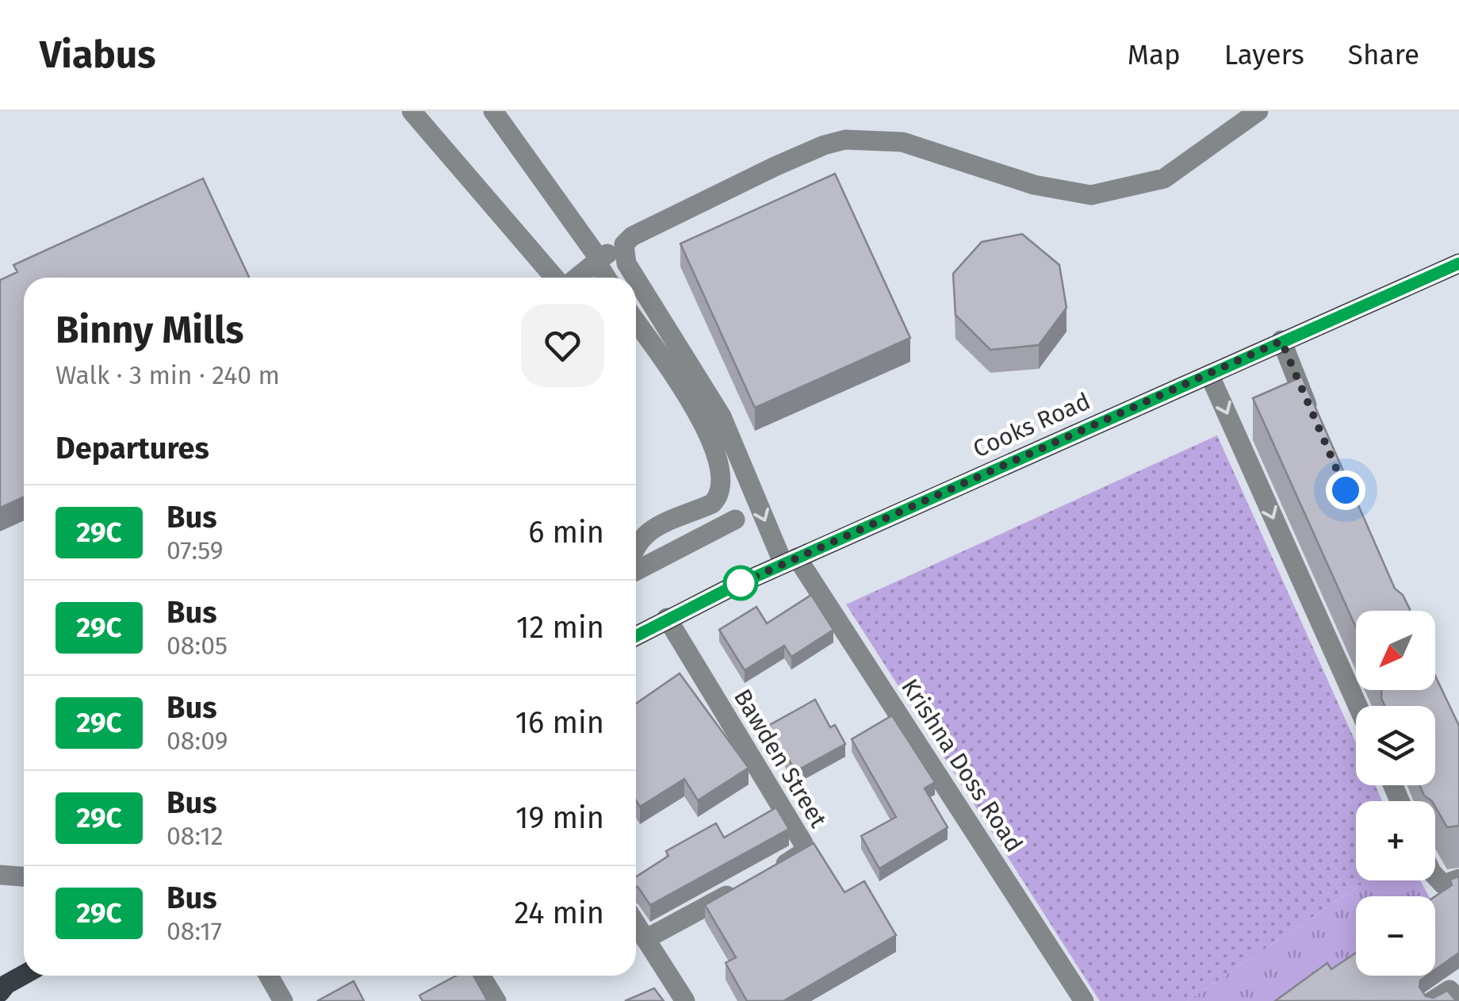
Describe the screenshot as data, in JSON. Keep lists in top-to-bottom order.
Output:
{
  "streets": {
    "main road": ["Cooks Road"],
    "street": ["Bawden Street", "Krishna Doss Road"]
  },
  "crossings": [
    ["Cooks Road", "Bawden Street"],
    ["Cooks Road", "Krishna Doss Road"]
  ],
  "one_way": ["Krishna Doss Road"],
  "lines": ["bus line 29C"],
  "north": "bottom left",
  "page": {
    "header": "Viabus",
    "nav": ["Map", "Layers", "Share"],
    "heading": [
      ["Binny Mills", "Walk · 3 min · 240 m"],
      "Departures"
    ],
    "list": [
      {
        "mark": "29C",
        "name": "Bus",
        "note": "07:59",
        "value": "6 min"
      },
      {
        "mark": "29C",
        "name": "Bus",
        "note": "08:05",
        "value": "12 min"
      },
      {
        "mark": "29C",
        "name": "Bus",
        "note": "08:09",
        "value": "16 min"
      },
      {
        "mark": "29C",
        "name": "Bus",
        "note": "08:12",
        "value": "19 min"
      },
      {
        "mark": "29C",
        "name": "Bus",
        "note": "08:17",
        "value": "24 min"
      }
    ],
    "map_buttons": ["+", "−"]
  }
}
